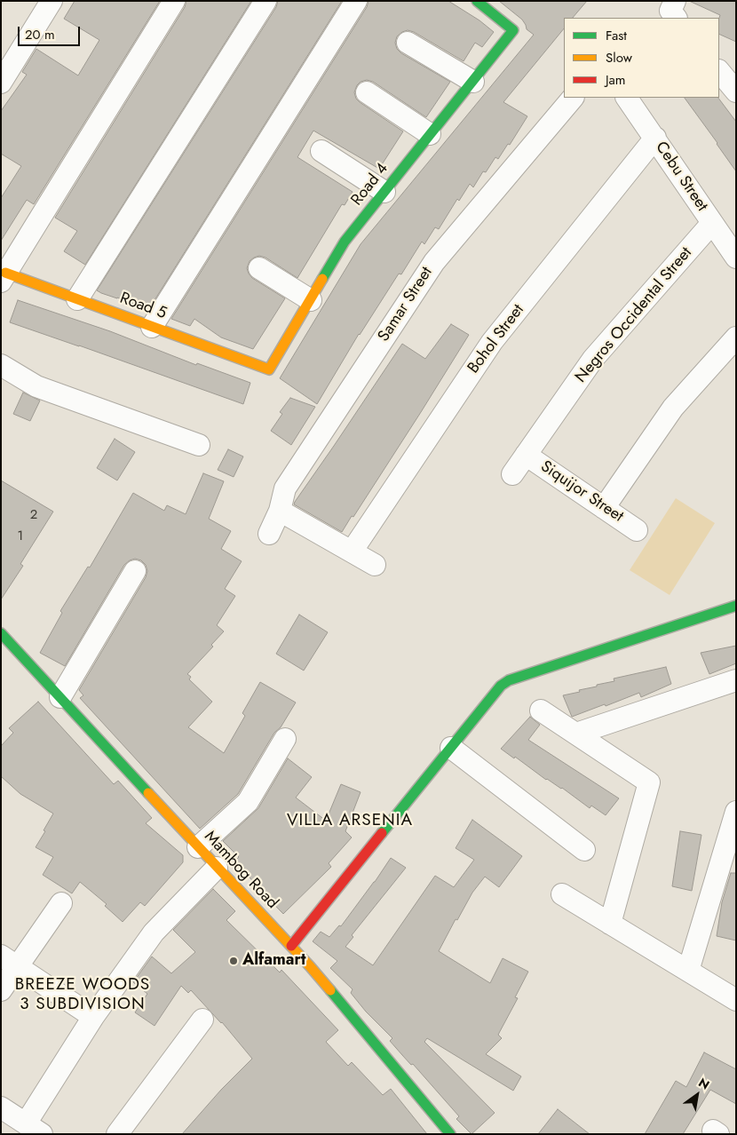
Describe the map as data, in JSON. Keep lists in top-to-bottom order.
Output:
{
  "streets": {
    "street": [
      "Cebu Street",
      "Road 4",
      "Samar Street",
      "Road 5",
      "Negros Occidental Street",
      "Bohol Street",
      "Siquijor Street",
      "Mambog Road"
    ]
  },
  "crossings": [
    ["Cebu Street", "Negros Occidental Street"],
    ["Cebu Street", "Bohol Street"],
    ["Road 4", "Road 5"],
    ["Negros Occidental Street", "Siquijor Street"]
  ],
  "districts": ["VILLA ARSENIA", "BREEZE WOODS 3 SUBDIVISION"],
  "places": ["Alfamart"],
  "house_numbers": ["2", "1"],
  "legend": ["Fast", "Slow", "Jam"],
  "scale_bar": "20 m",
  "north": "top right"
}
